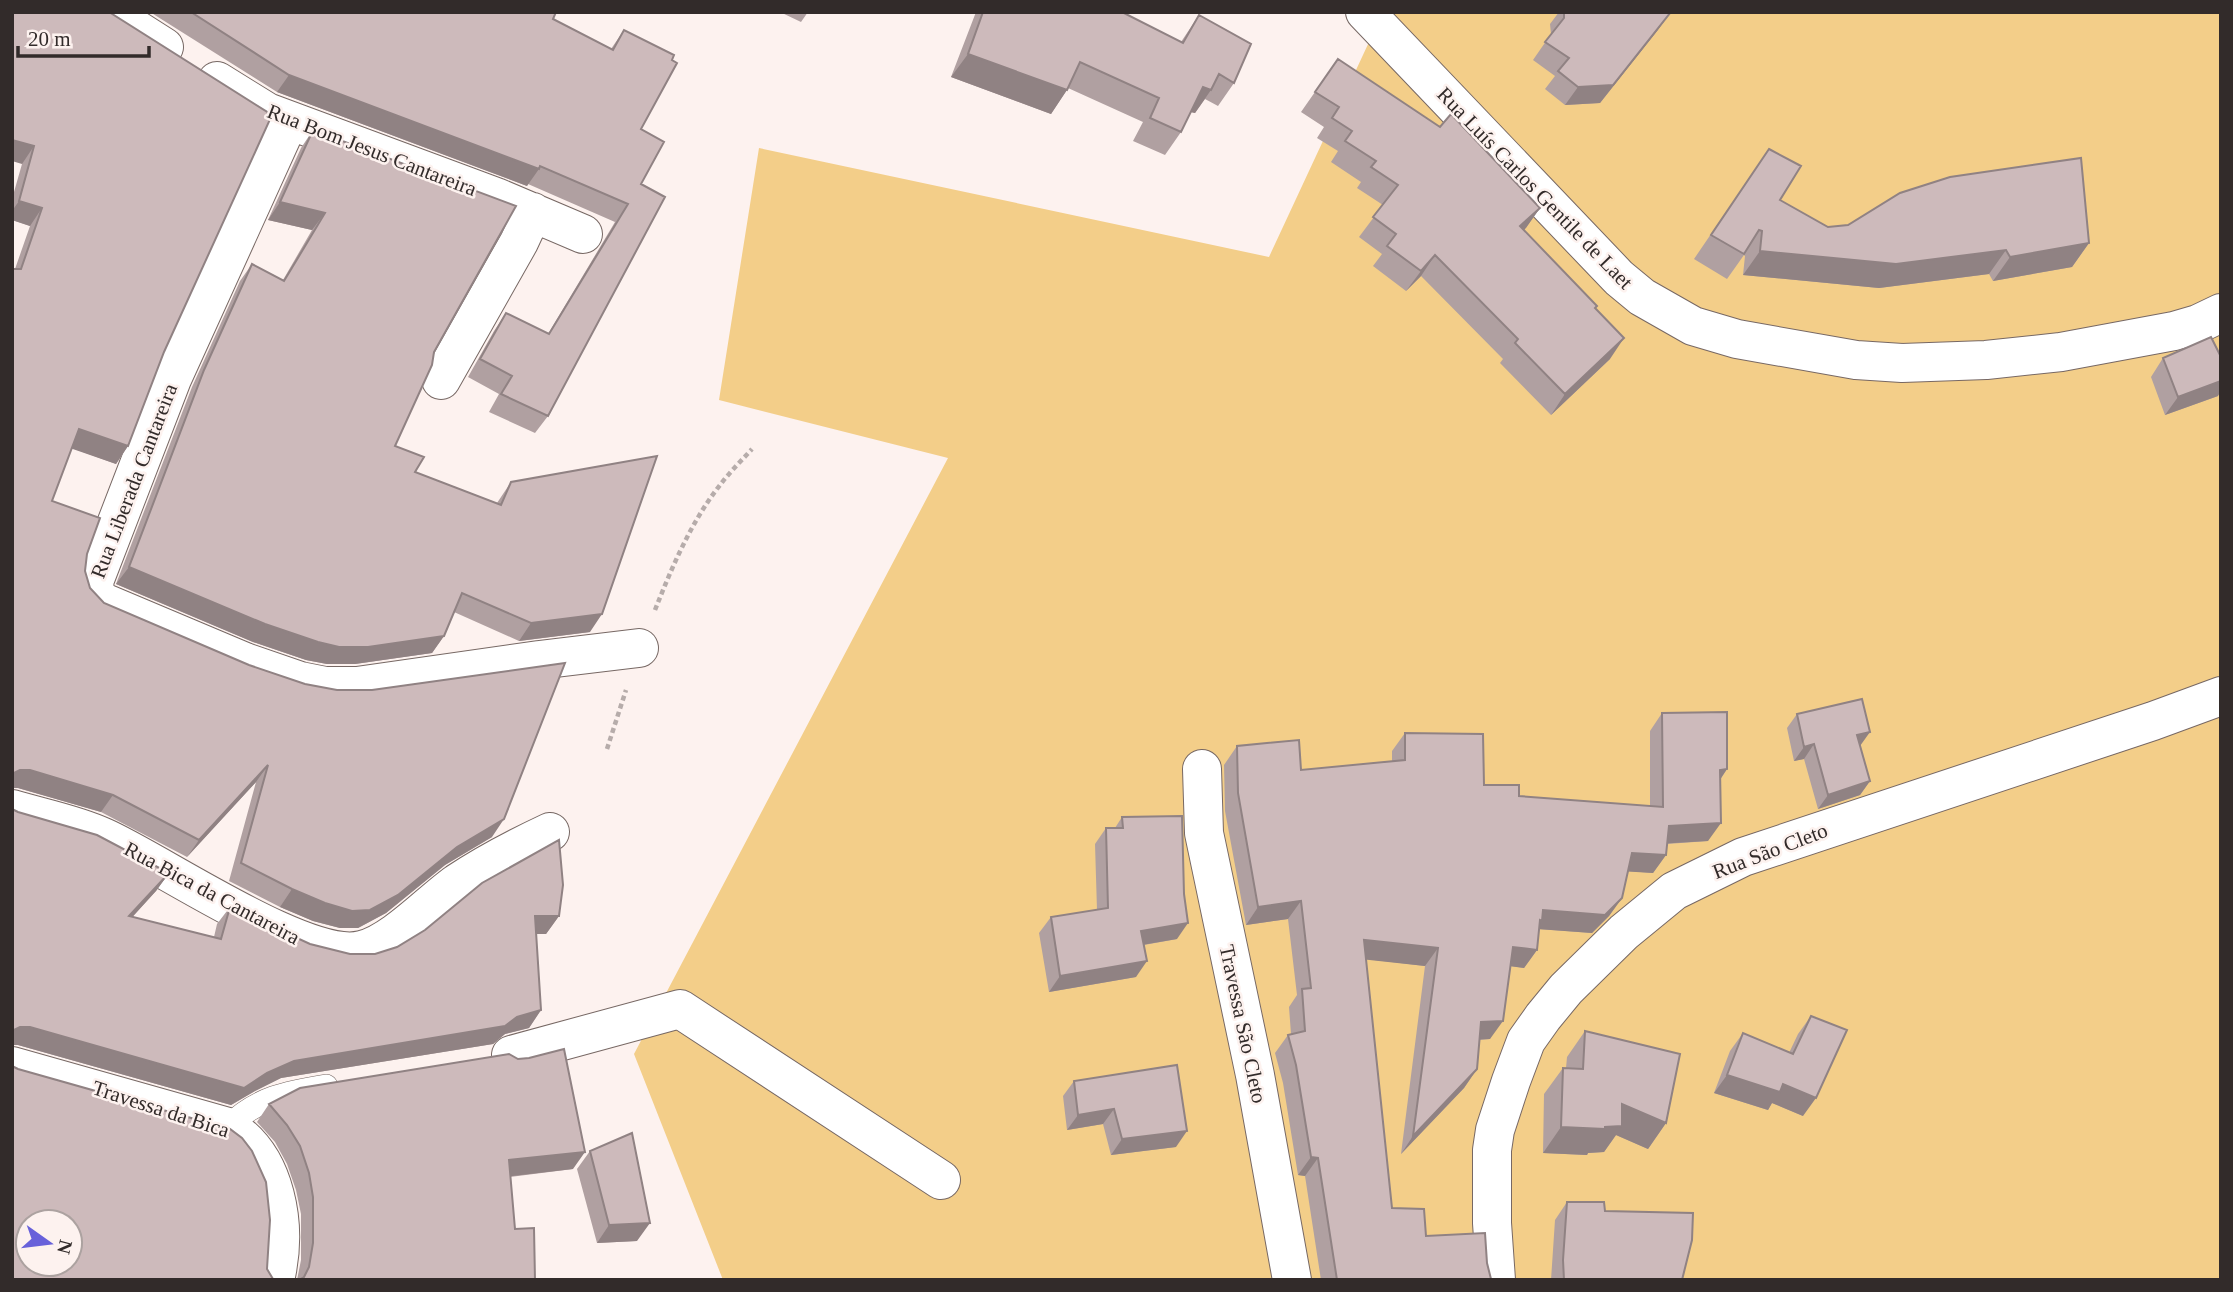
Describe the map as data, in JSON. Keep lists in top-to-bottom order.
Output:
{
  "streets": {
    "street": [
      "Rua Bom Jesus Cantareira",
      "Rua Luís Carlos Gentile de Laet",
      "Rua Liberada Cantareira",
      "Rua São Cleto",
      "Rua Bica da Cantareira",
      "Travessa São Cleto",
      "Travessa da Bica"
    ]
  },
  "crossings": [
    ["Rua Bom Jesus Cantareira", "Rua Liberada Cantareira"]
  ],
  "scale_bar": "20 m",
  "north": "right"
}
